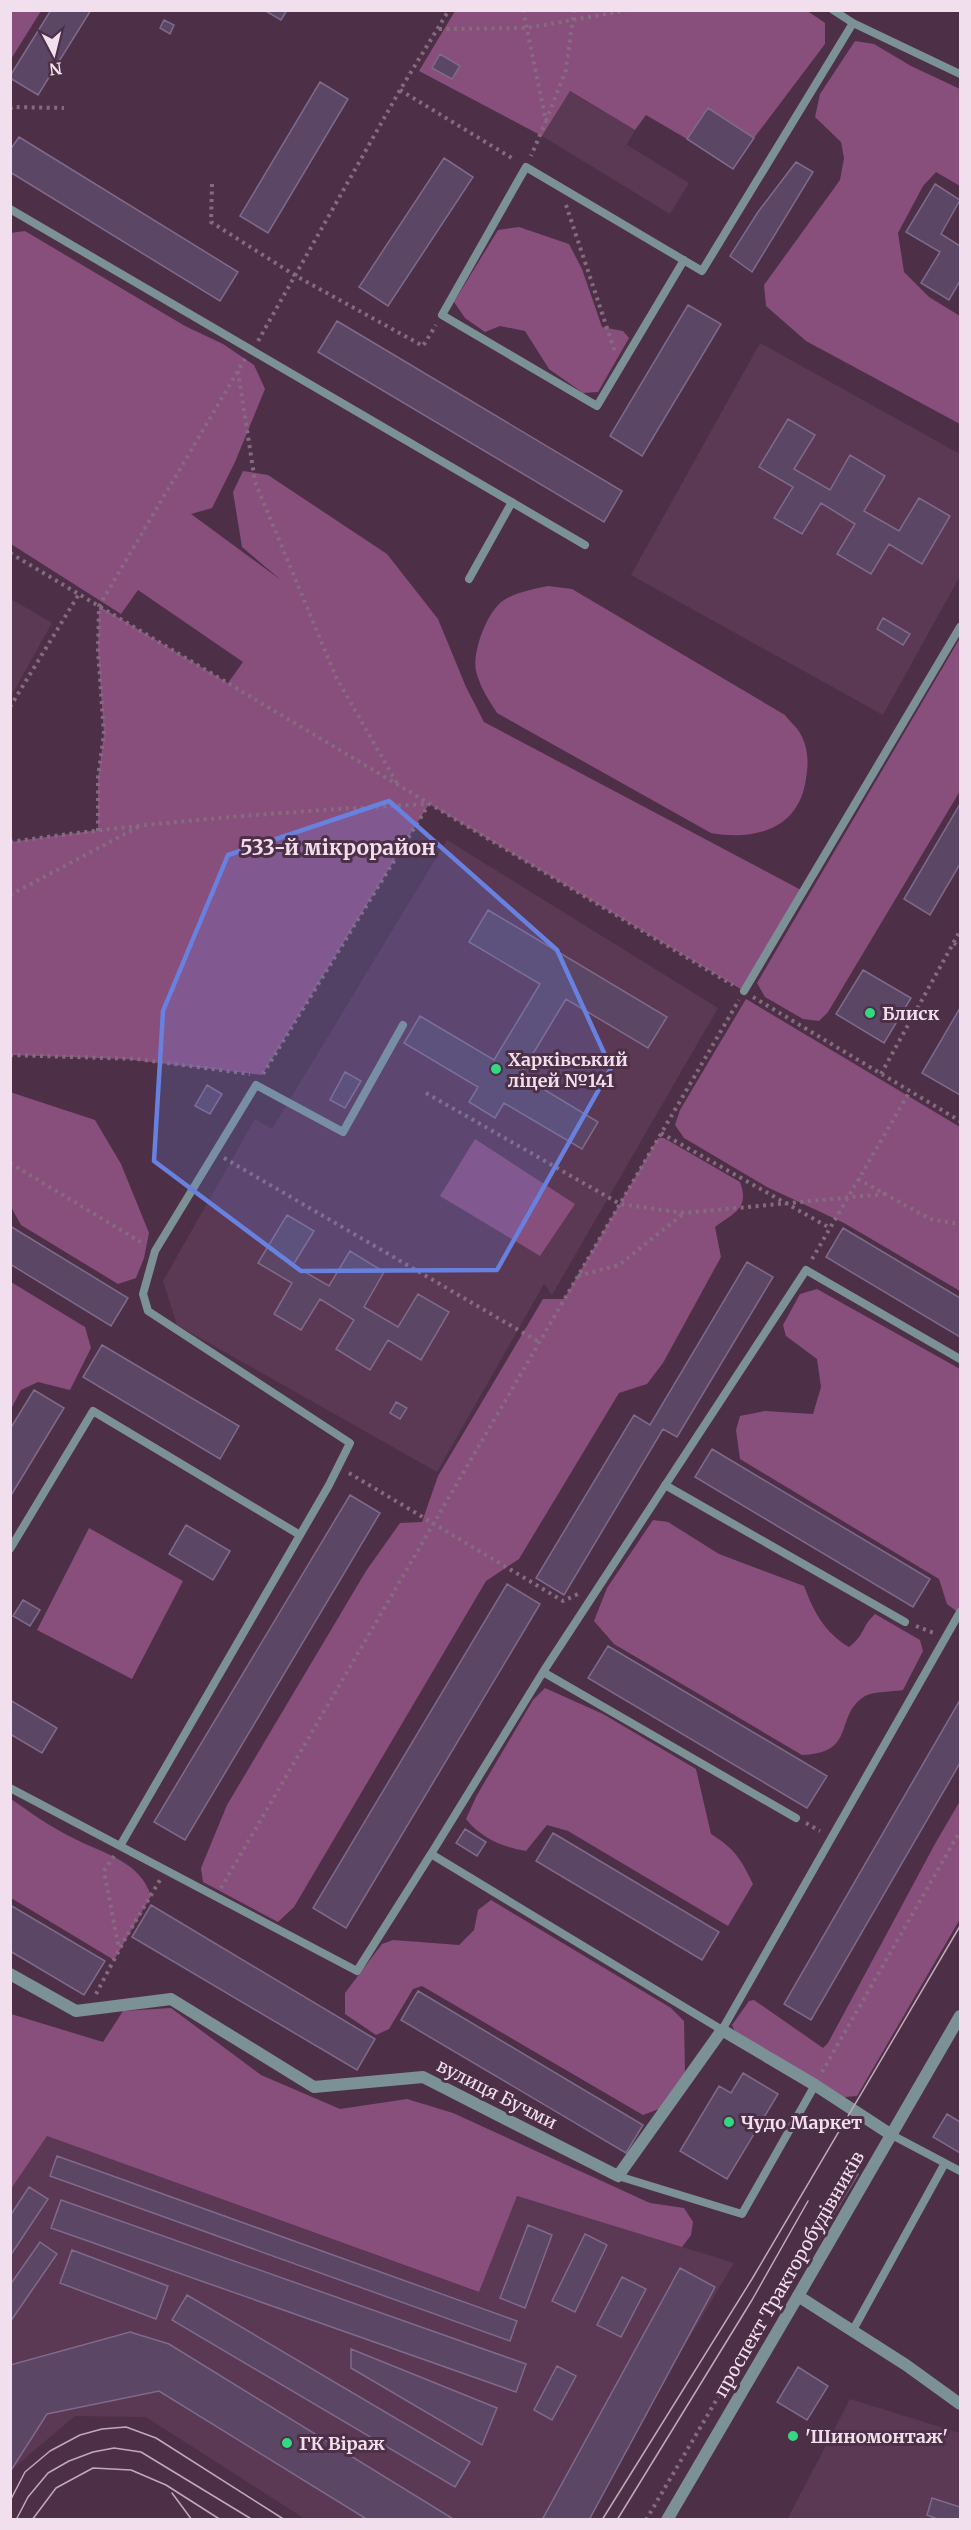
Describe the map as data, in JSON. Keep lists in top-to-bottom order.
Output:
{
  "streets": {
    "street": ["вулиця Бучми", "проспект Тракторобудівників"]
  },
  "districts": ["533-й мікрорайон"],
  "places": [
    "Блиск",
    "Харківський ліцей №141",
    "Чудо Маркет",
    "'Шиномонтаж'",
    "ГК Віраж"
  ],
  "north": "bottom"
}
